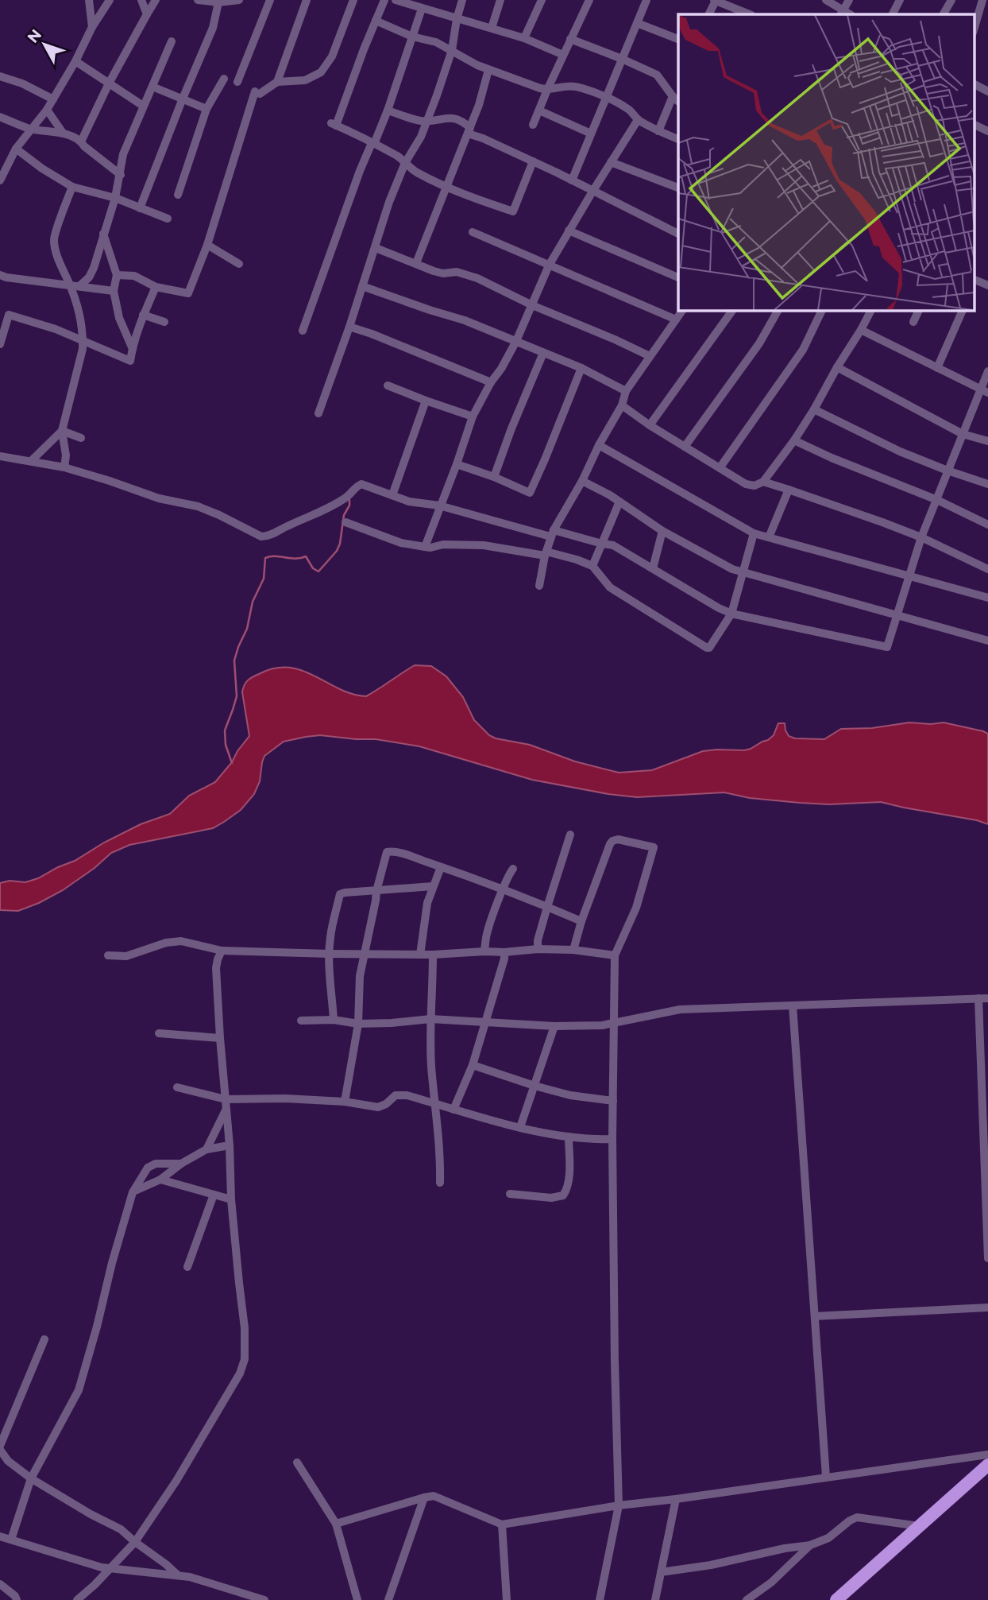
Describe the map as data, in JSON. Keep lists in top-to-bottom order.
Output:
{
  "north": "top left"
}
